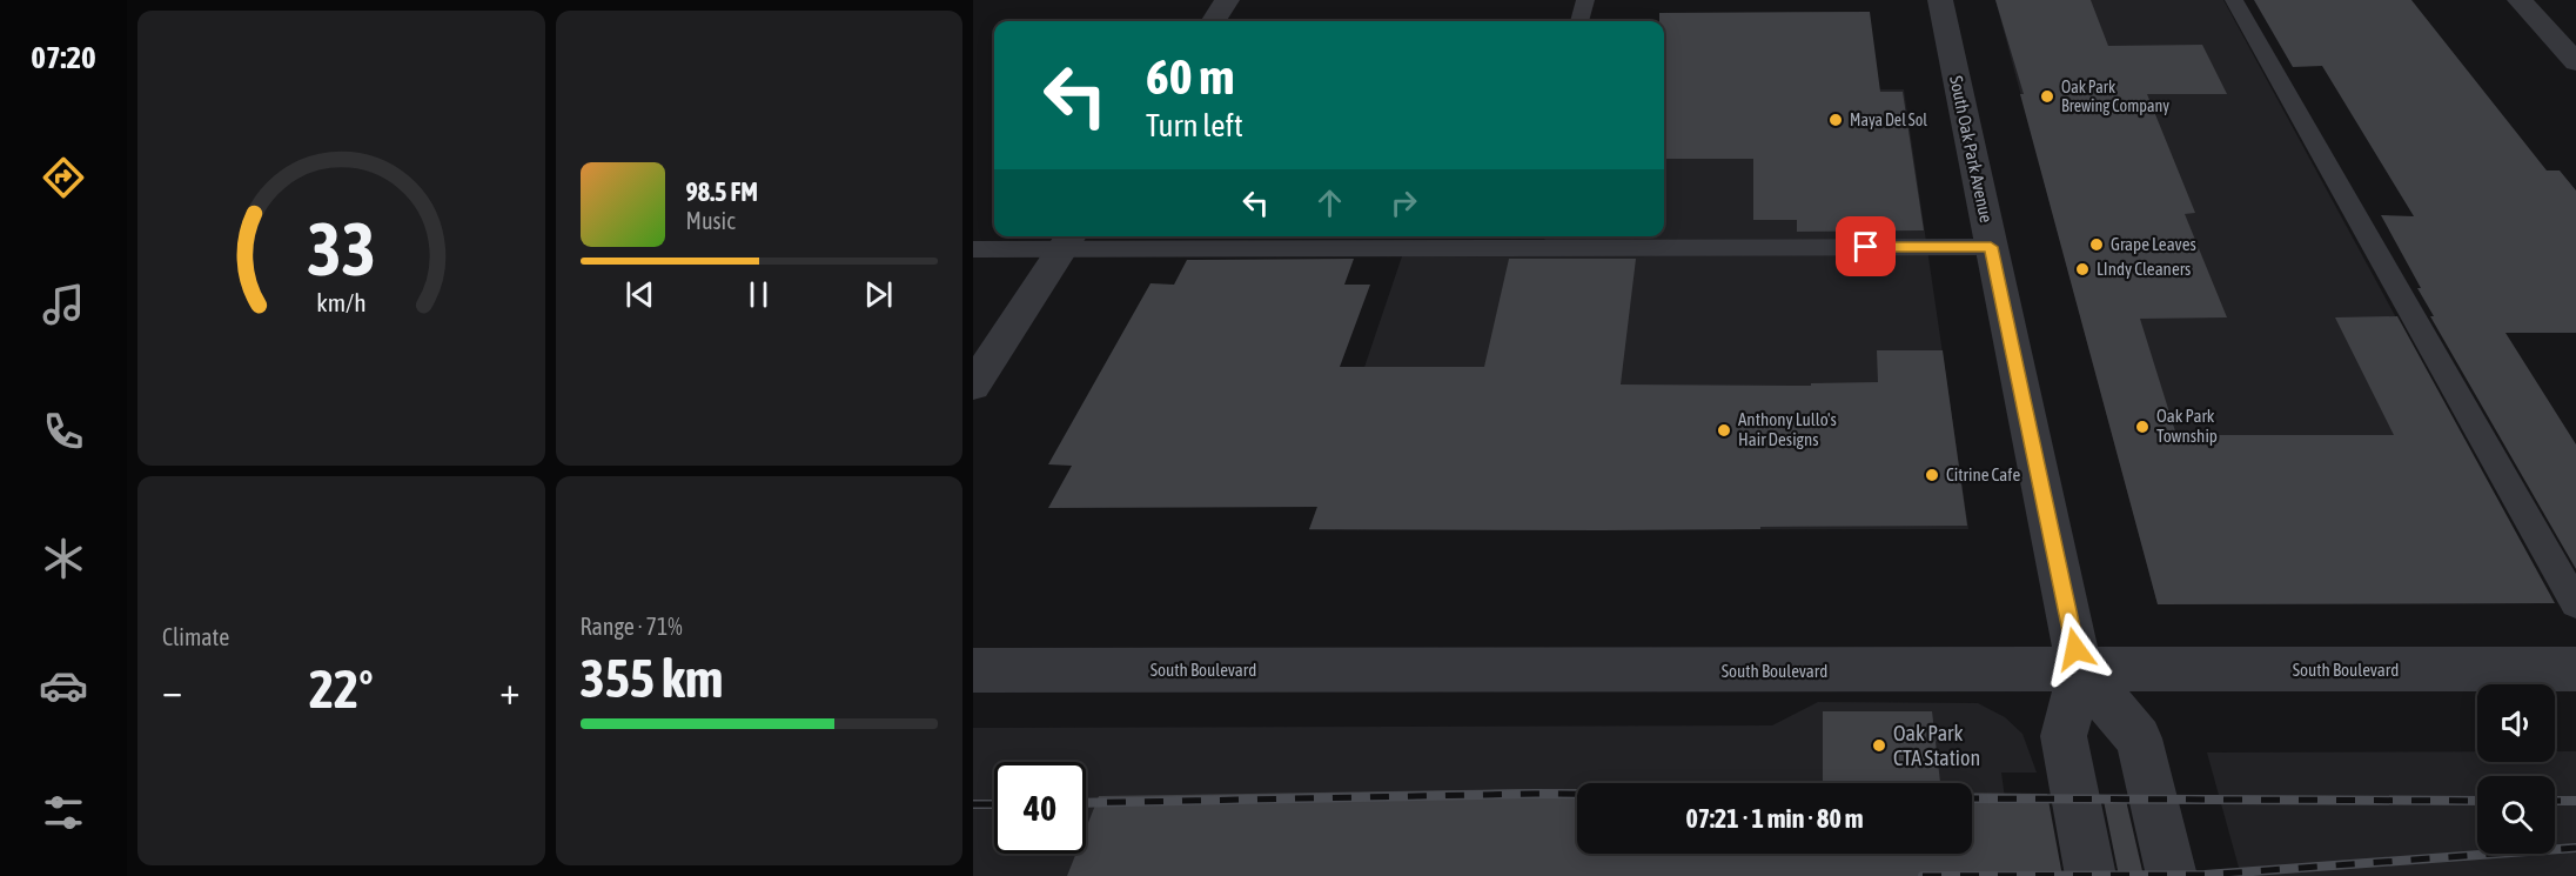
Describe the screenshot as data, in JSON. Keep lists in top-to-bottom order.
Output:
{
  "streets": {
    "street": ["South Oak Park Avenue", "South Boulevard"]
  },
  "crossings": [
    ["South Oak Park Avenue", "South Boulevard"]
  ],
  "places": [
    "Oak Park Brewing Company",
    "Maya Del Sol",
    "Grape Leaves",
    "LIndy Cleaners",
    "Oak Park Township",
    "Anthony Lullo's Hair Designs",
    "Citrine Cafe",
    "Oak Park CTA Station"
  ],
  "page": {
    "tabs": "07:20",
    "turn": ["60 m", "Turn left"],
    "song": ["98.5 FM", "Music"],
    "tile": [
      "Climate",
      ["Range · 71%", "355 km"]
    ],
    "heat": ["−", "22°", "+"],
    "limit": "40",
    "trip": "07:21 · 1 min · 80 m",
    "gauge": ["33", "km/h"]
  }
}
